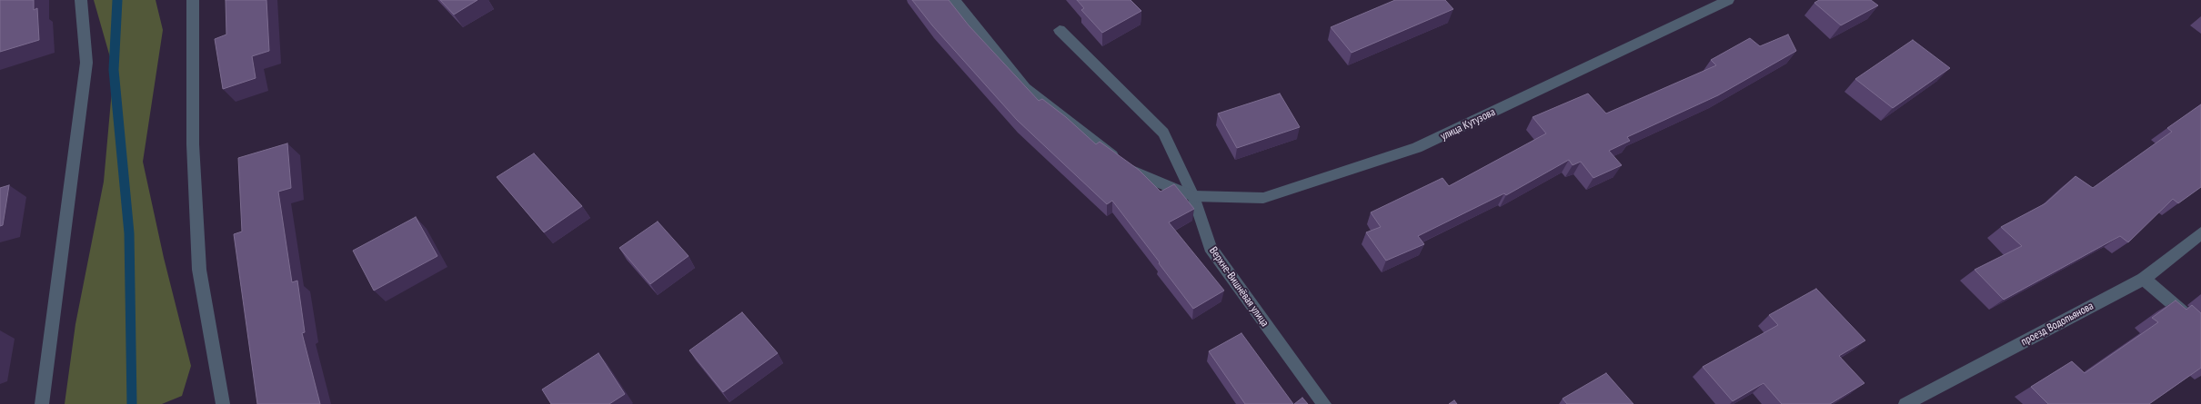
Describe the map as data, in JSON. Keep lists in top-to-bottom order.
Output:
{
  "streets": {
    "street": ["улица Кутузова", "Верхне-Вишнёвая улица", "проезд Водопьянова"]
  },
  "crossings": [
    ["улица Кутузова", "Верхне-Вишнёвая улица"]
  ]
}
